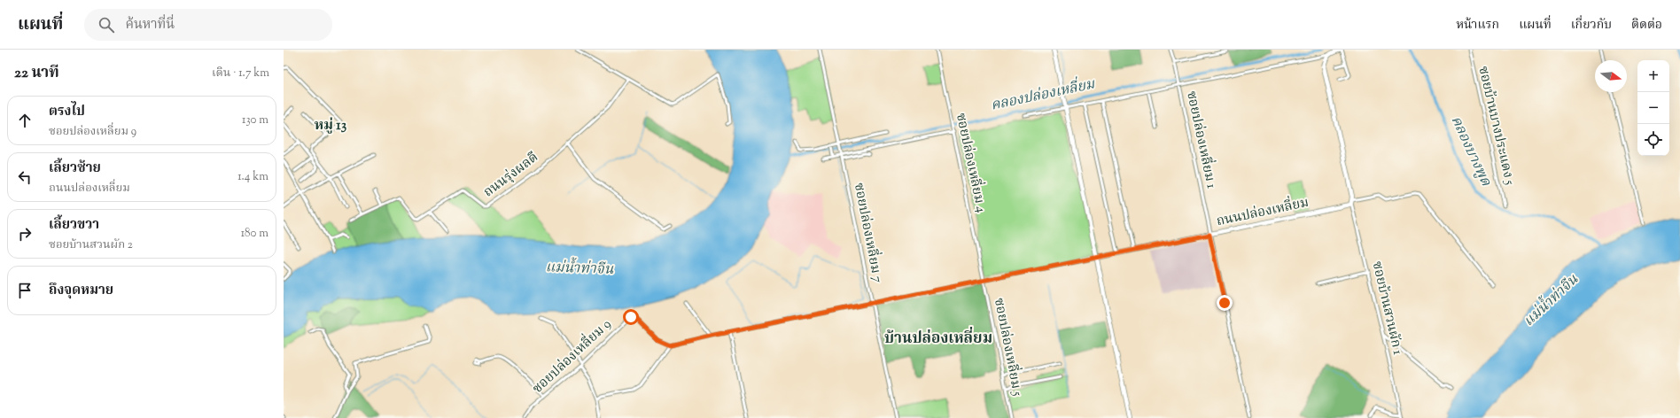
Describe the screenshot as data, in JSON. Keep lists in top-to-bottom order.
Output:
{
  "streets": {
    "street": [
      "ซอยบ้านบางประแดง 5",
      "ซอยปล่องเหลี่ยม 1",
      "ซอยปล่องเหลี่ยม 4",
      "ถนนรุ่งผลดี",
      "ถนนปล่องเหลี่ยม",
      "ซอยปล่องเหลี่ยม 7",
      "ซอยบ้านสวนผัก 1",
      "ซอยปล่องเหลี่ยม 5",
      "ซอยปล่องเหลี่ยม 9"
    ]
  },
  "crossings": [
    ["ซอยปล่องเหลี่ยม 1", "ถนนปล่องเหลี่ยม"],
    ["ซอยปล่องเหลี่ยม 4", "ถนนปล่องเหลี่ยม"],
    ["ซอยปล่องเหลี่ยม 4", "ซอยปล่องเหลี่ยม 5"],
    ["ถนนปล่องเหลี่ยม", "ซอยปล่องเหลี่ยม 7"],
    ["ถนนปล่องเหลี่ยม", "ซอยบ้านสวนผัก 1"],
    ["ถนนปล่องเหลี่ยม", "ซอยปล่องเหลี่ยม 5"],
    ["ถนนปล่องเหลี่ยม", "ซอยปล่องเหลี่ยม 9"]
  ],
  "districts": ["หมู่ 13", "บ้านปล่องเหลี่ยม"],
  "water": ["คลองปล่องเหลี่ยม", "คลองบางพูด", "แม่น้ำท่าจีน"],
  "north": "right",
  "page": {
    "header": "แผนที่",
    "search": "ค้นหาที่นี่",
    "nav": [
      "หน้าแรก",
      "แผนที่",
      "เกี่ยวกับ",
      "ติดต่อ"
    ],
    "heading": ["22 นาที", "เดิน · 1.7 km"],
    "map_buttons": ["+", "−"],
    "list": [
      ["ตรงไป", "ซอยปล่องเหลี่ยม 9", "130 m"],
      ["เลี้ยวซ้าย", "ถนนปล่องเหลี่ยม", "1.4 km"],
      ["เลี้ยวขวา", "ซอยบ้านสวนผัก 2", "180 m"],
      "ถึงจุดหมาย"
    ]
  }
}
